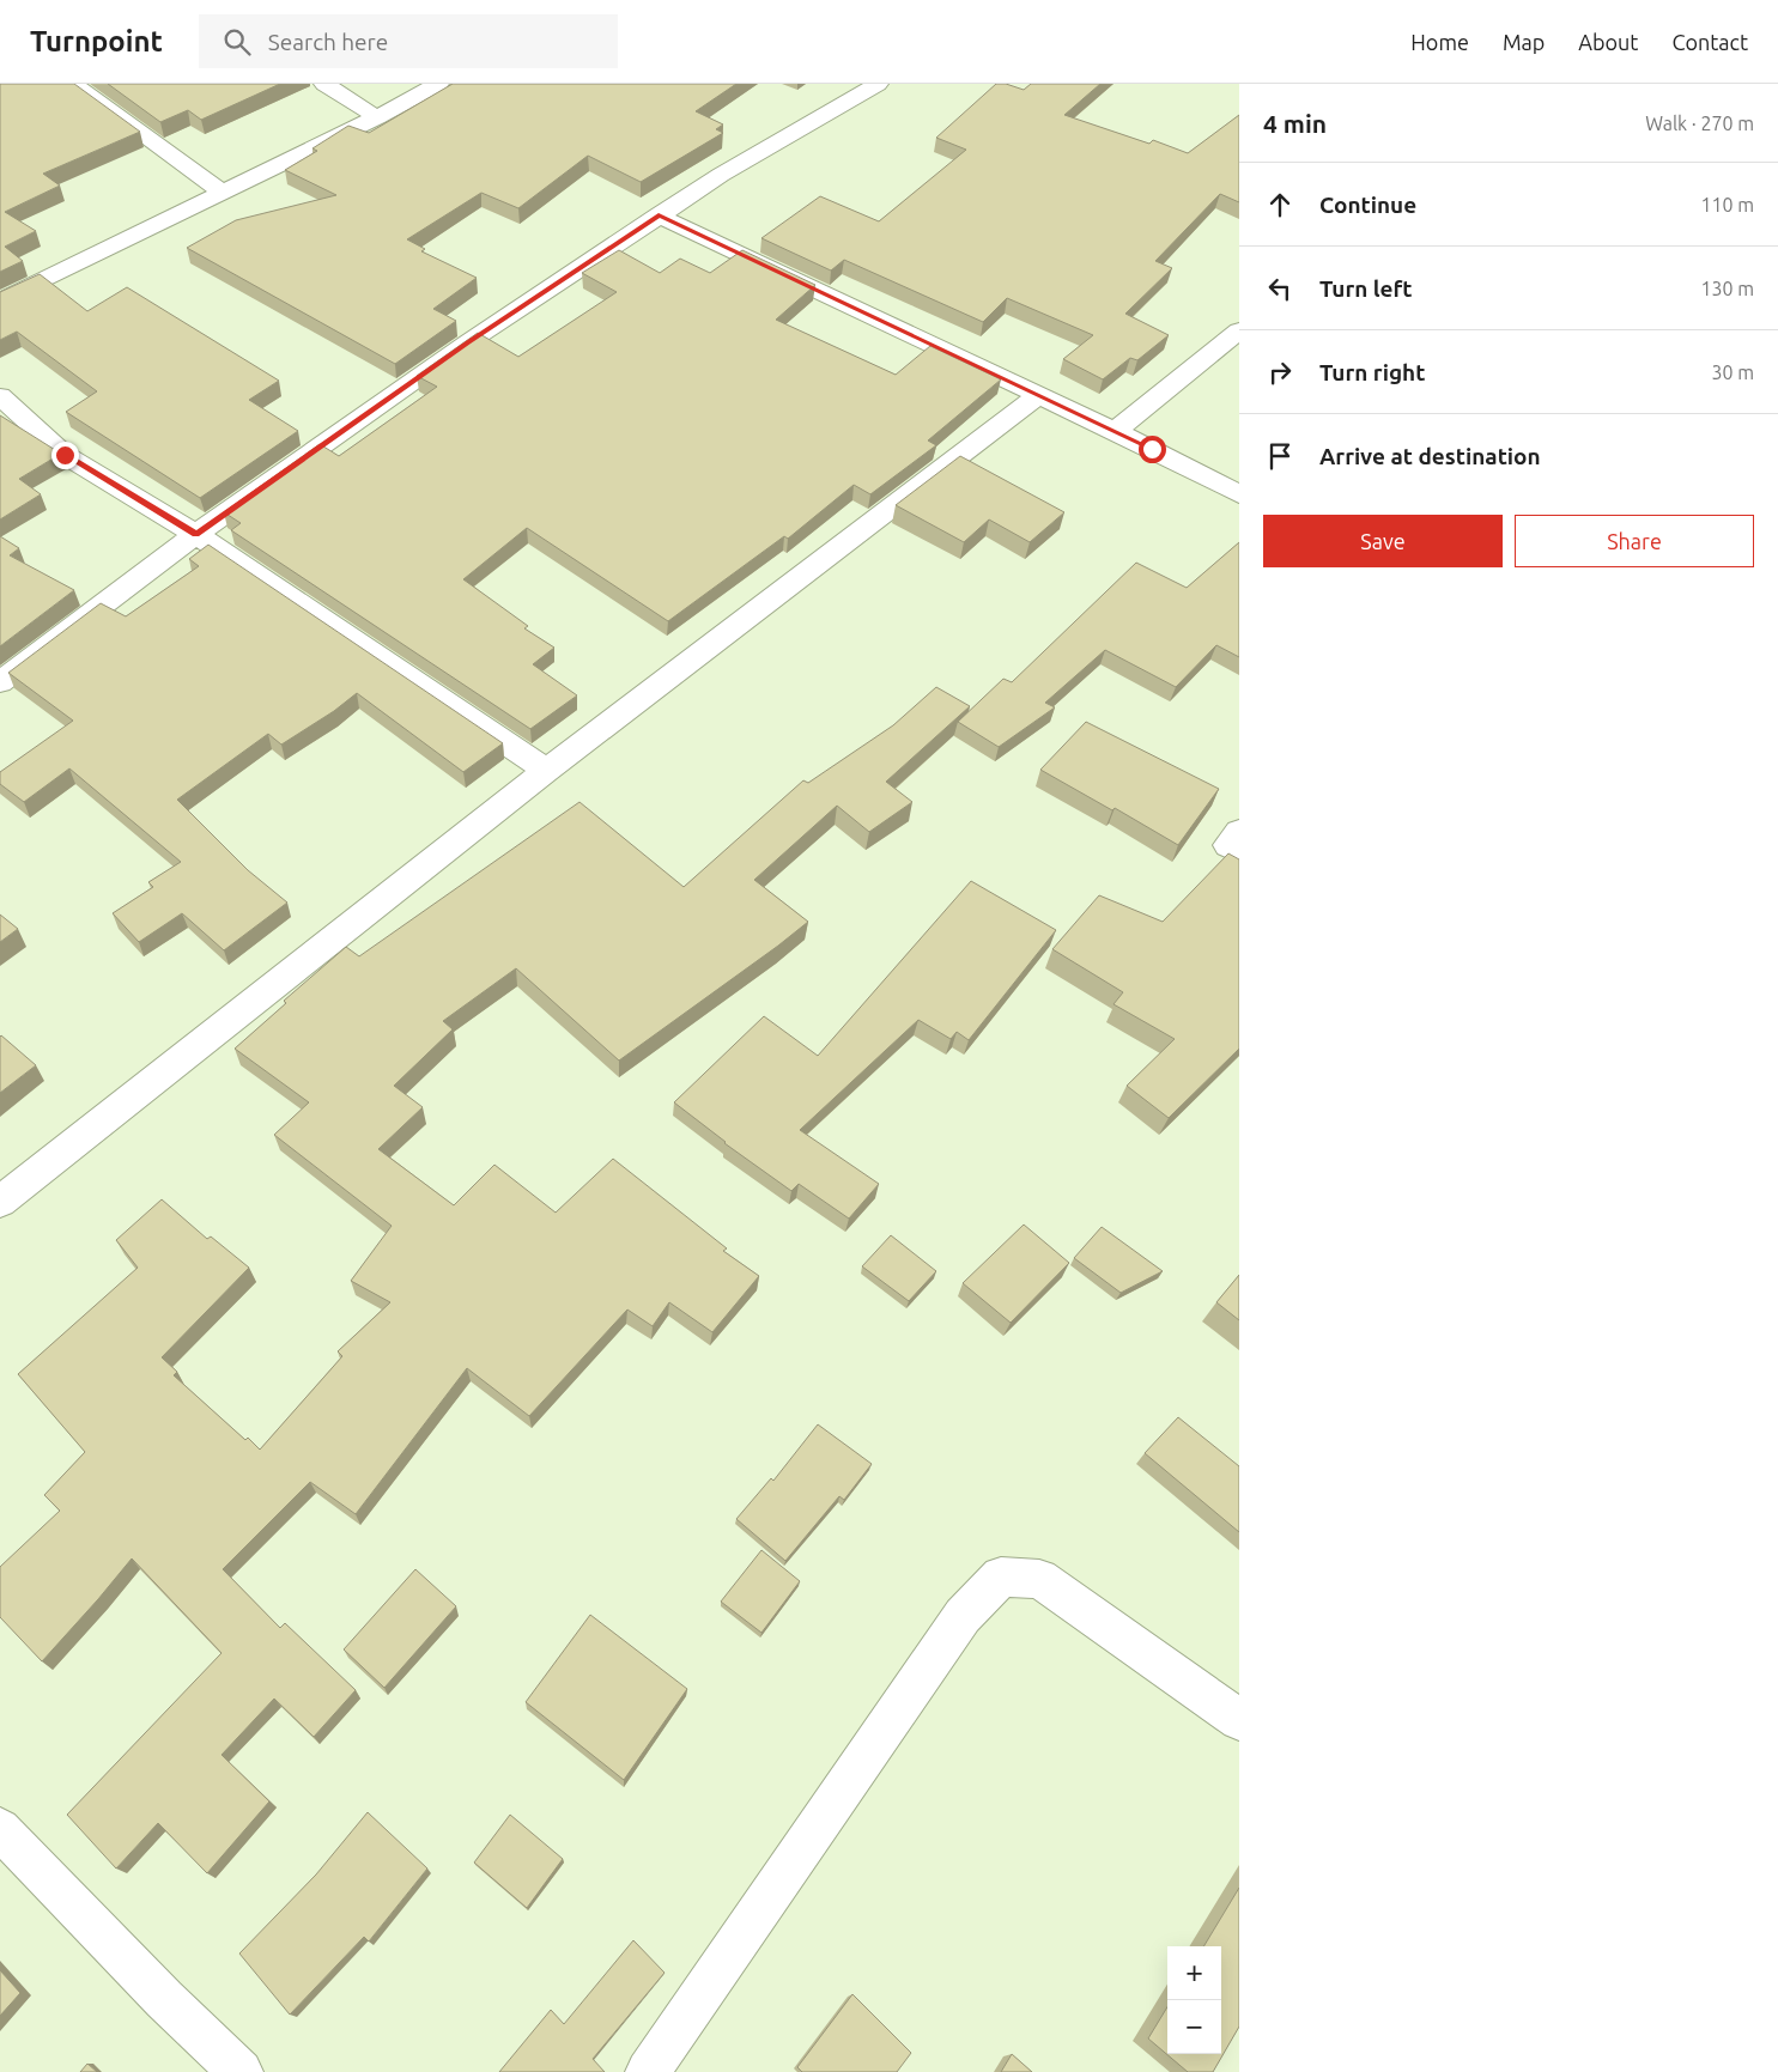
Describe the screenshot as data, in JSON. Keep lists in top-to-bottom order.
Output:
{
  "page": {
    "header": "Turnpoint",
    "search": "Search here",
    "nav": [
      "Home",
      "Map",
      "About",
      "Contact"
    ],
    "heading": ["4 min", "Walk · 270 m"],
    "list": [
      ["Continue", "110 m"],
      ["Turn left", "130 m"],
      ["Turn right", "30 m"],
      "Arrive at destination"
    ],
    "buttons": ["Save", "Share"],
    "map_buttons": ["+", "−"]
  }
}
